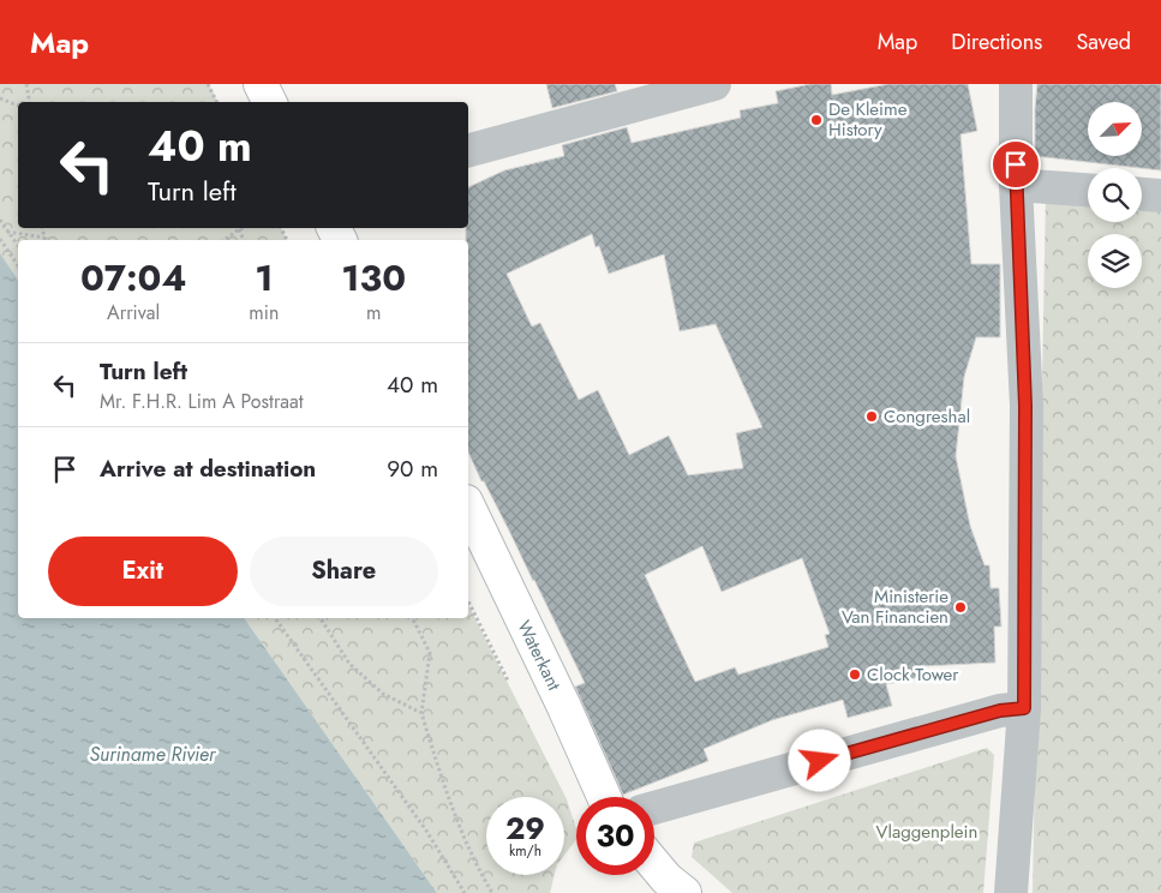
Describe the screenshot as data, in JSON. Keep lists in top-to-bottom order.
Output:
{
  "streets": {
    "main road": ["Waterkant"]
  },
  "water": ["Suriname Rivier"],
  "parks": ["Vlaggenplein"],
  "places": [
    "De Kleime History",
    "Congreshal",
    "Ministerie Van Financien",
    "Clock Tower"
  ],
  "north": "top right",
  "page": {
    "header": "Map",
    "nav": ["Map", "Directions", "Saved"],
    "turn": ["40 m", "Turn left"],
    "eta": [
      "07:04",
      "Arrival",
      "1",
      "min",
      "130",
      "m"
    ],
    "list": [
      {
        "name": "Turn left",
        "note": "Mr. F.H.R. Lim A Postraat",
        "value": "40 m"
      },
      {
        "name": "Arrive at destination",
        "value": "90 m"
      }
    ],
    "buttons": ["Exit", "Share"],
    "speed": "29 km/h",
    "limit": "30"
  }
}
